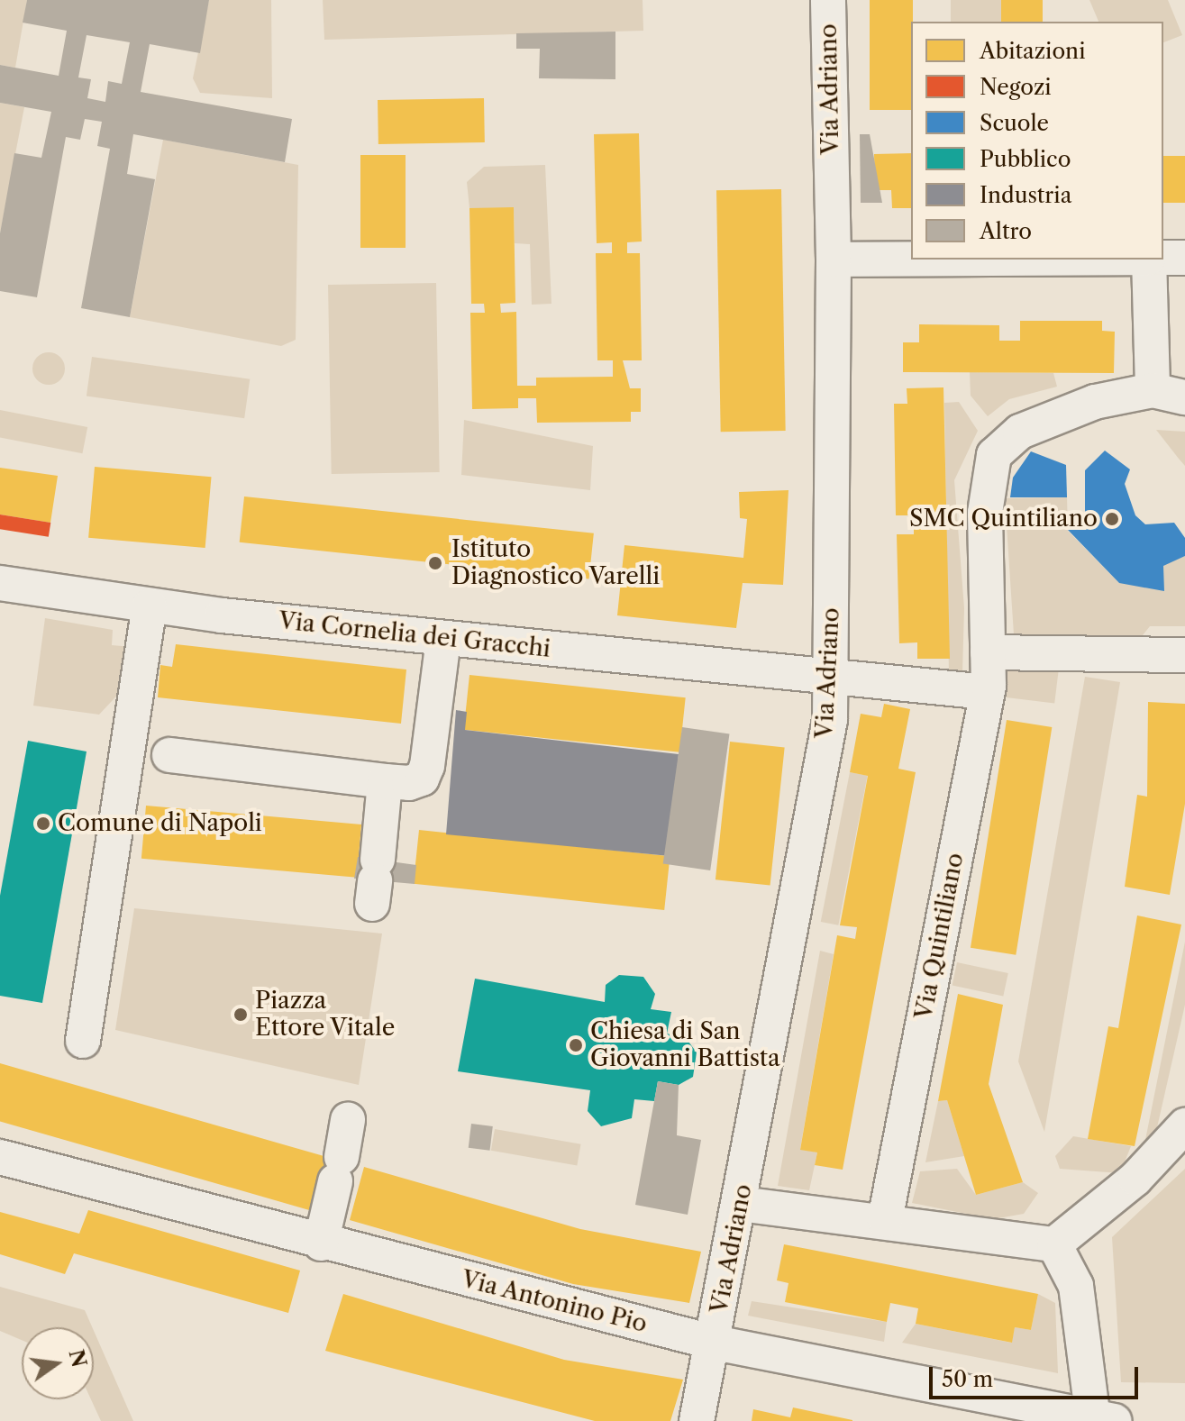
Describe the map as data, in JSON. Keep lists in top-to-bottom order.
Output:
{
  "streets": {
    "street": [
      "Via Adriano",
      "Via Cornelia dei Gracchi",
      "Via Quintiliano",
      "Via Antonino Pio"
    ]
  },
  "crossings": [
    ["Via Adriano", "Via Cornelia dei Gracchi"],
    ["Via Adriano", "Via Antonino Pio"],
    ["Via Cornelia dei Gracchi", "Via Quintiliano"]
  ],
  "places": [
    "SMC Quintiliano",
    "Istituto Diagnostico Varelli",
    "Comune di Napoli",
    "Piazza Ettore Vitale",
    "Chiesa di San Giovanni Battista"
  ],
  "legend": [
    "Abitazioni",
    "Negozi",
    "Scuole",
    "Pubblico",
    "Industria",
    "Altro"
  ],
  "scale_bar": "50 m",
  "north": "right"
}
